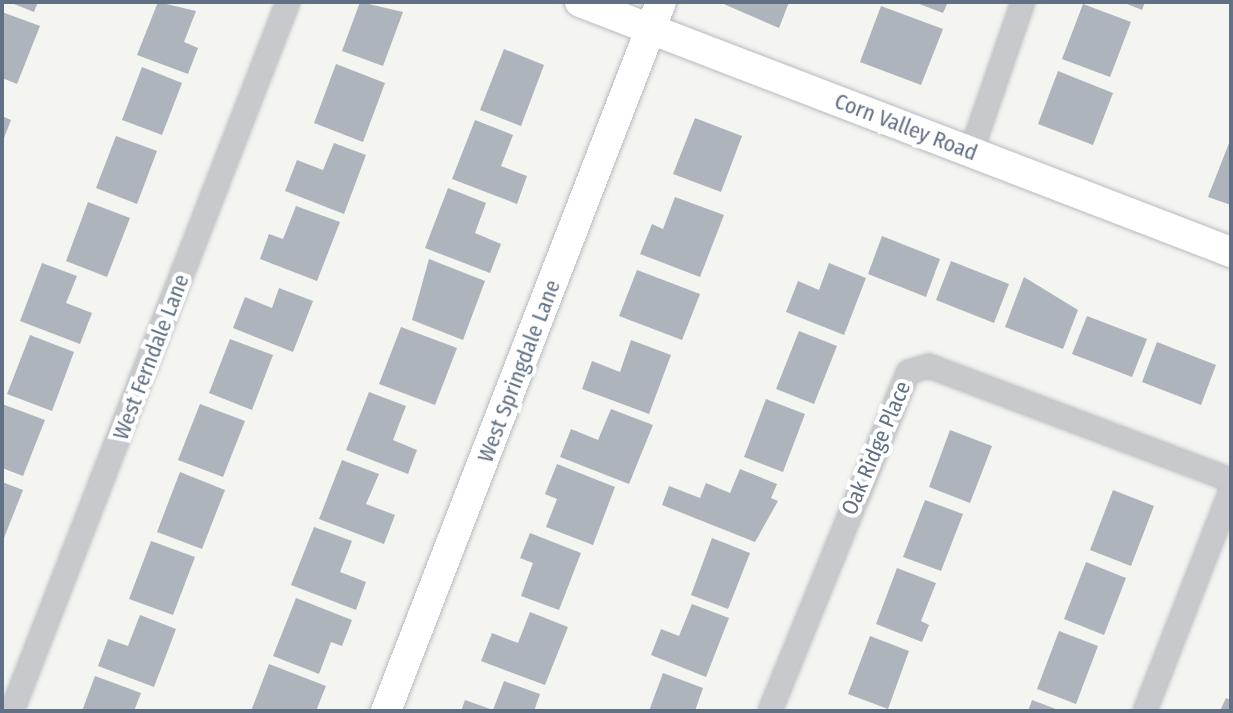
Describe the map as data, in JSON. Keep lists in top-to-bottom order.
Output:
{
  "streets": {
    "street": [
      "Corn Valley Road",
      "West Ferndale Lane",
      "West Springdale Lane",
      "Oak Ridge Place"
    ]
  },
  "crossings": [
    ["Corn Valley Road", "West Springdale Lane"]
  ]
}
